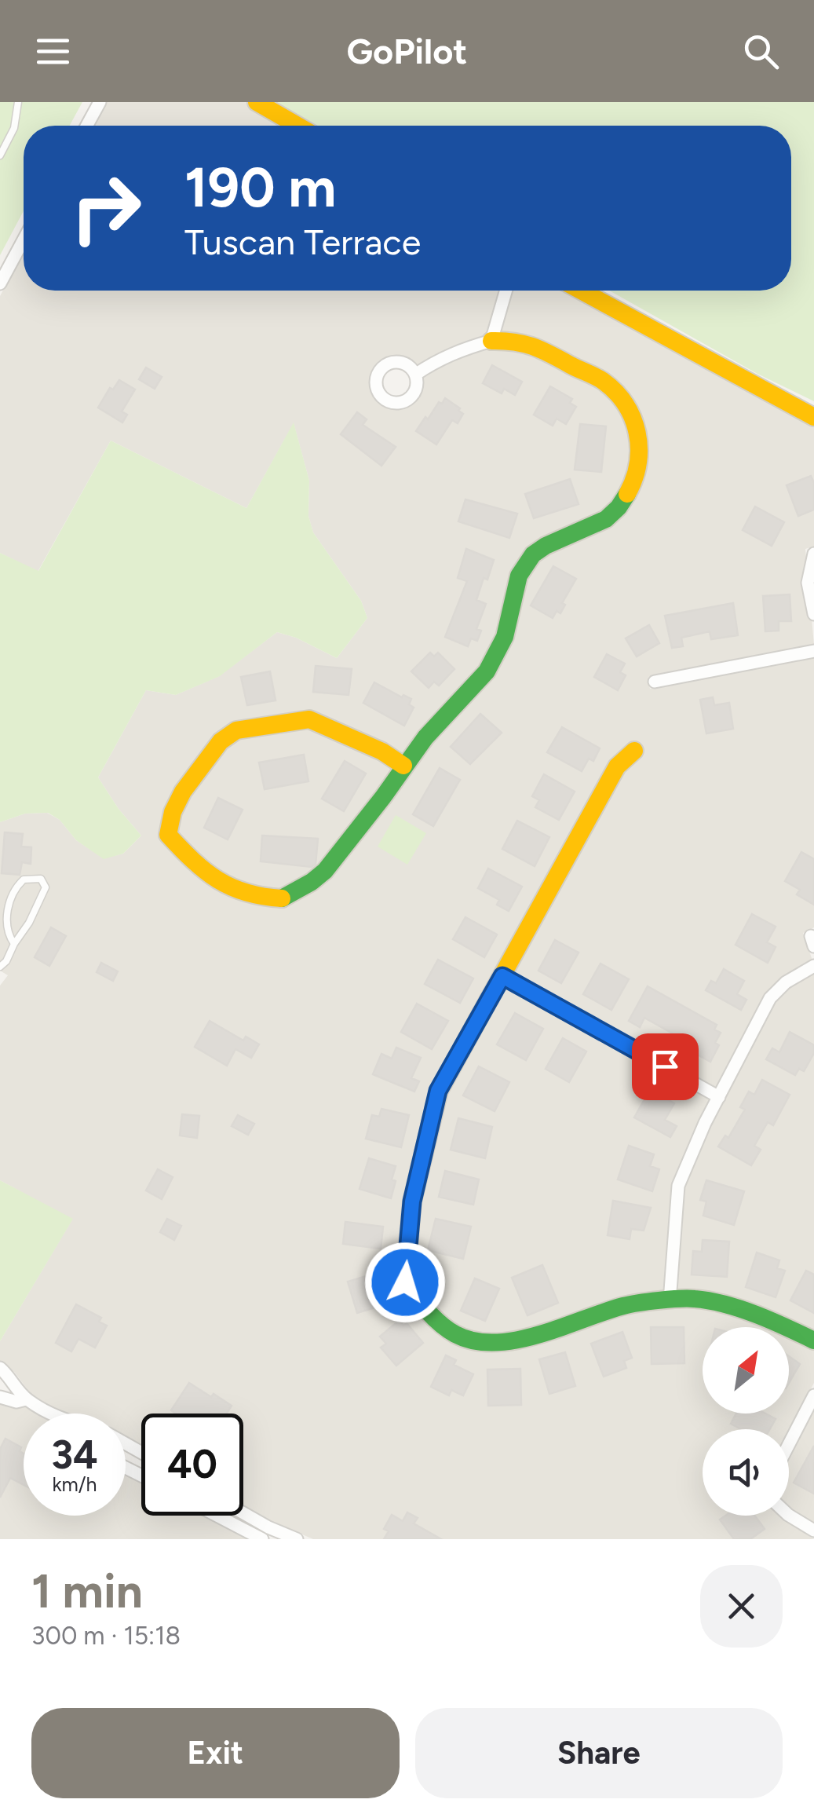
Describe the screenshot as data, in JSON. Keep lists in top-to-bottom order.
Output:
{
  "north": "top right",
  "page": {
    "header": "GoPilot",
    "turn": ["190 m", "Tuscan Terrace"],
    "speed": "34 km/h",
    "limit": "40",
    "heading": ["1 min", "300 m · 15:18"],
    "buttons": ["Exit", "Share"]
  }
}
